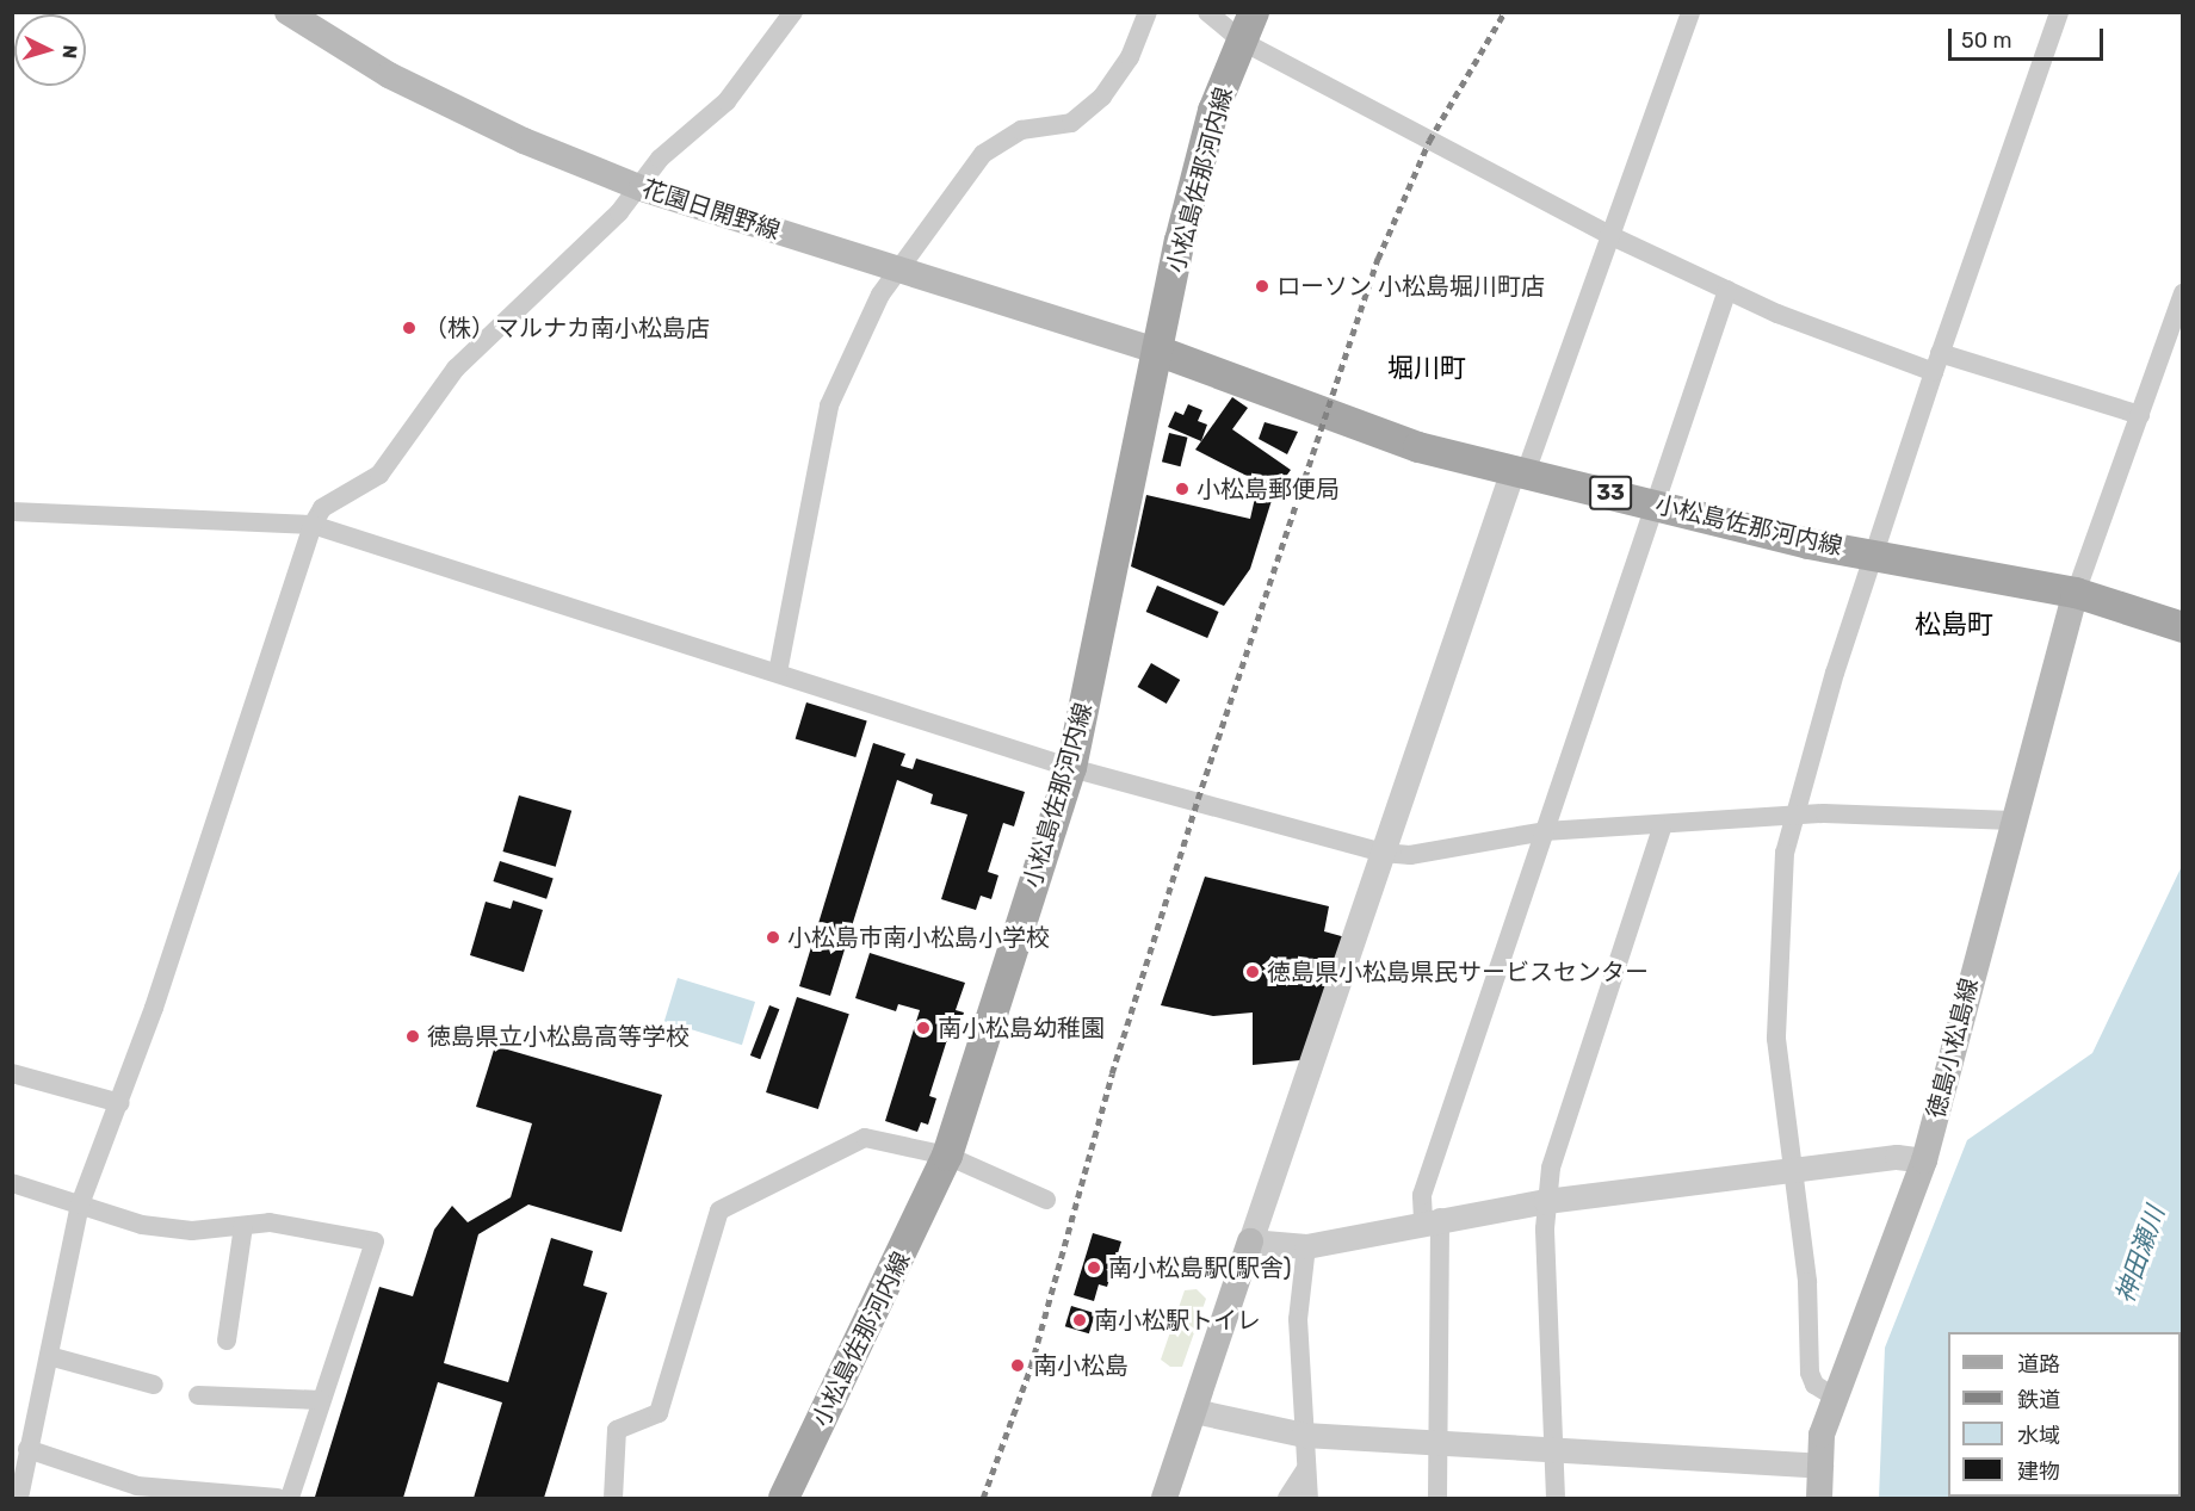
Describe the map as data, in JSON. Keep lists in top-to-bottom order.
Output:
{
  "streets": {
    "main road": [
      "小松島佐那河内線",
      "花園日開野線",
      "33",
      "徳島小松島線"
    ]
  },
  "crossings": [
    ["小松島佐那河内線", "花園日開野線"],
    ["小松島佐那河内線", "徳島小松島線"]
  ],
  "districts": ["堀川町", "松島町"],
  "water": ["神田瀬川"],
  "places": [
    "ローソン 小松島堀川町店",
    "（株）マルナカ南小松島店",
    "小松島郵便局",
    "小松島市南小松島小学校",
    "徳島県小松島県民サービスセンター",
    "南小松島幼稚園",
    "徳島県立小松島高等学校",
    "南小松島駅(駅舎)",
    "南小松駅トイレ",
    "南小松島"
  ],
  "legend": [
    "道路",
    "鉄道",
    "水域",
    "建物"
  ],
  "scale_bar": "50 m",
  "north": "right"
}
